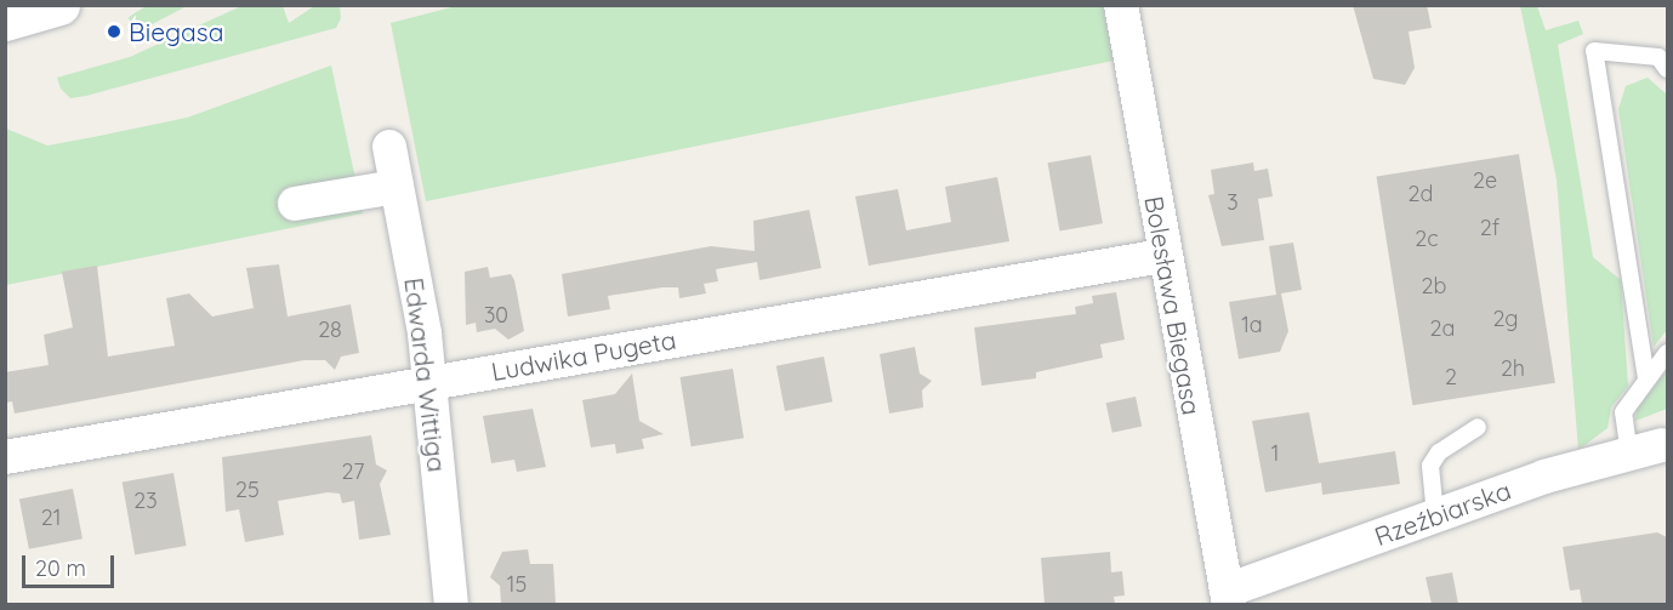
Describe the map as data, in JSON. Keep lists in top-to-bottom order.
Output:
{
  "streets": {
    "street": [
      "Bolesława Biegasa",
      "Ludwika Pugeta",
      "Edwarda Wittiga",
      "Rzeźbiarska"
    ]
  },
  "crossings": [
    ["Bolesława Biegasa", "Ludwika Pugeta"],
    ["Bolesława Biegasa", "Rzeźbiarska"],
    ["Ludwika Pugeta", "Edwarda Wittiga"]
  ],
  "places": ["Biegasa"],
  "house_numbers": [
    "2e",
    "2d",
    "3",
    "2f",
    "2c",
    "2b",
    "30",
    "2g",
    "1a",
    "2a",
    "28",
    "2h",
    "2",
    "1",
    "27",
    "25",
    "23",
    "21",
    "15"
  ],
  "scale_bar": "20 m"
}
